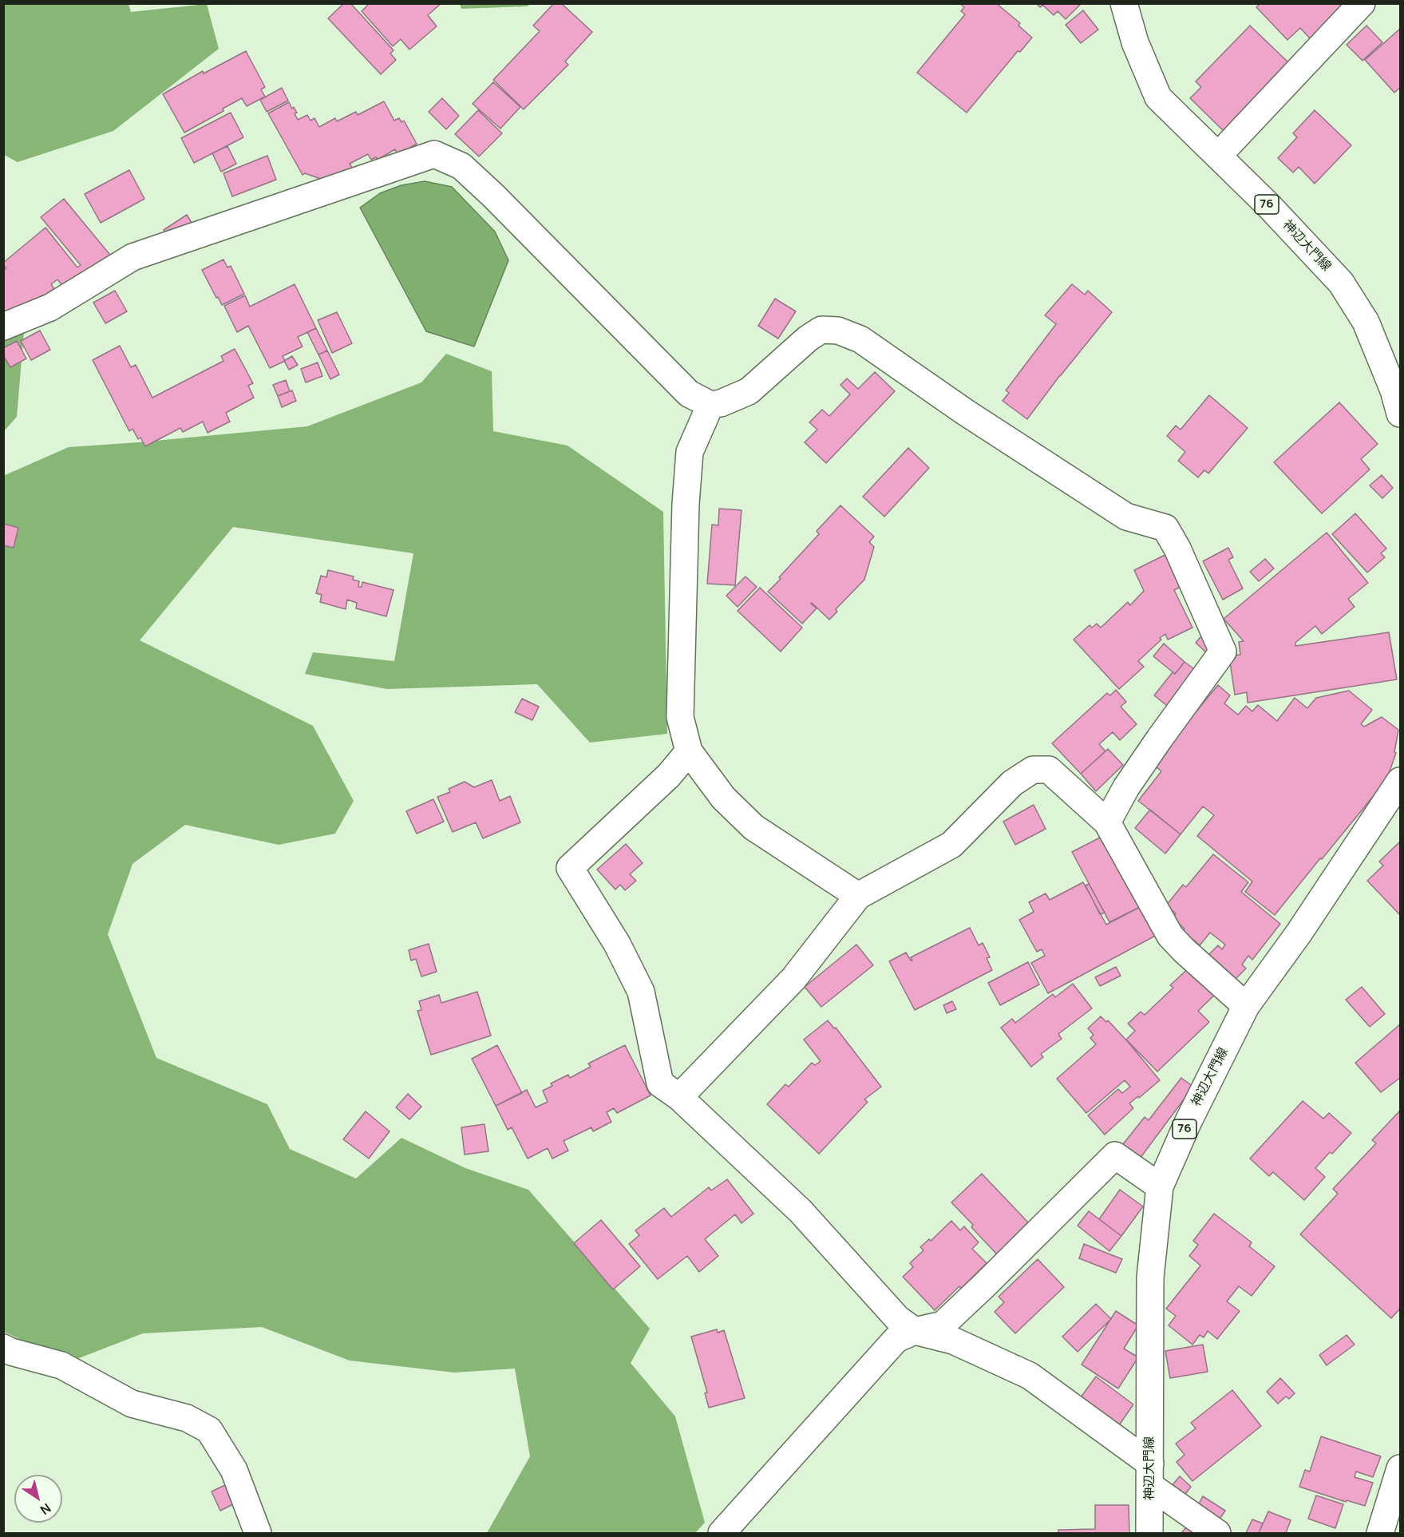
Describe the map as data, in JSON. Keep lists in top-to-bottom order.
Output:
{
  "streets": {
    "street": ["76", "神辺大門線"]
  },
  "north": "bottom right"
}
